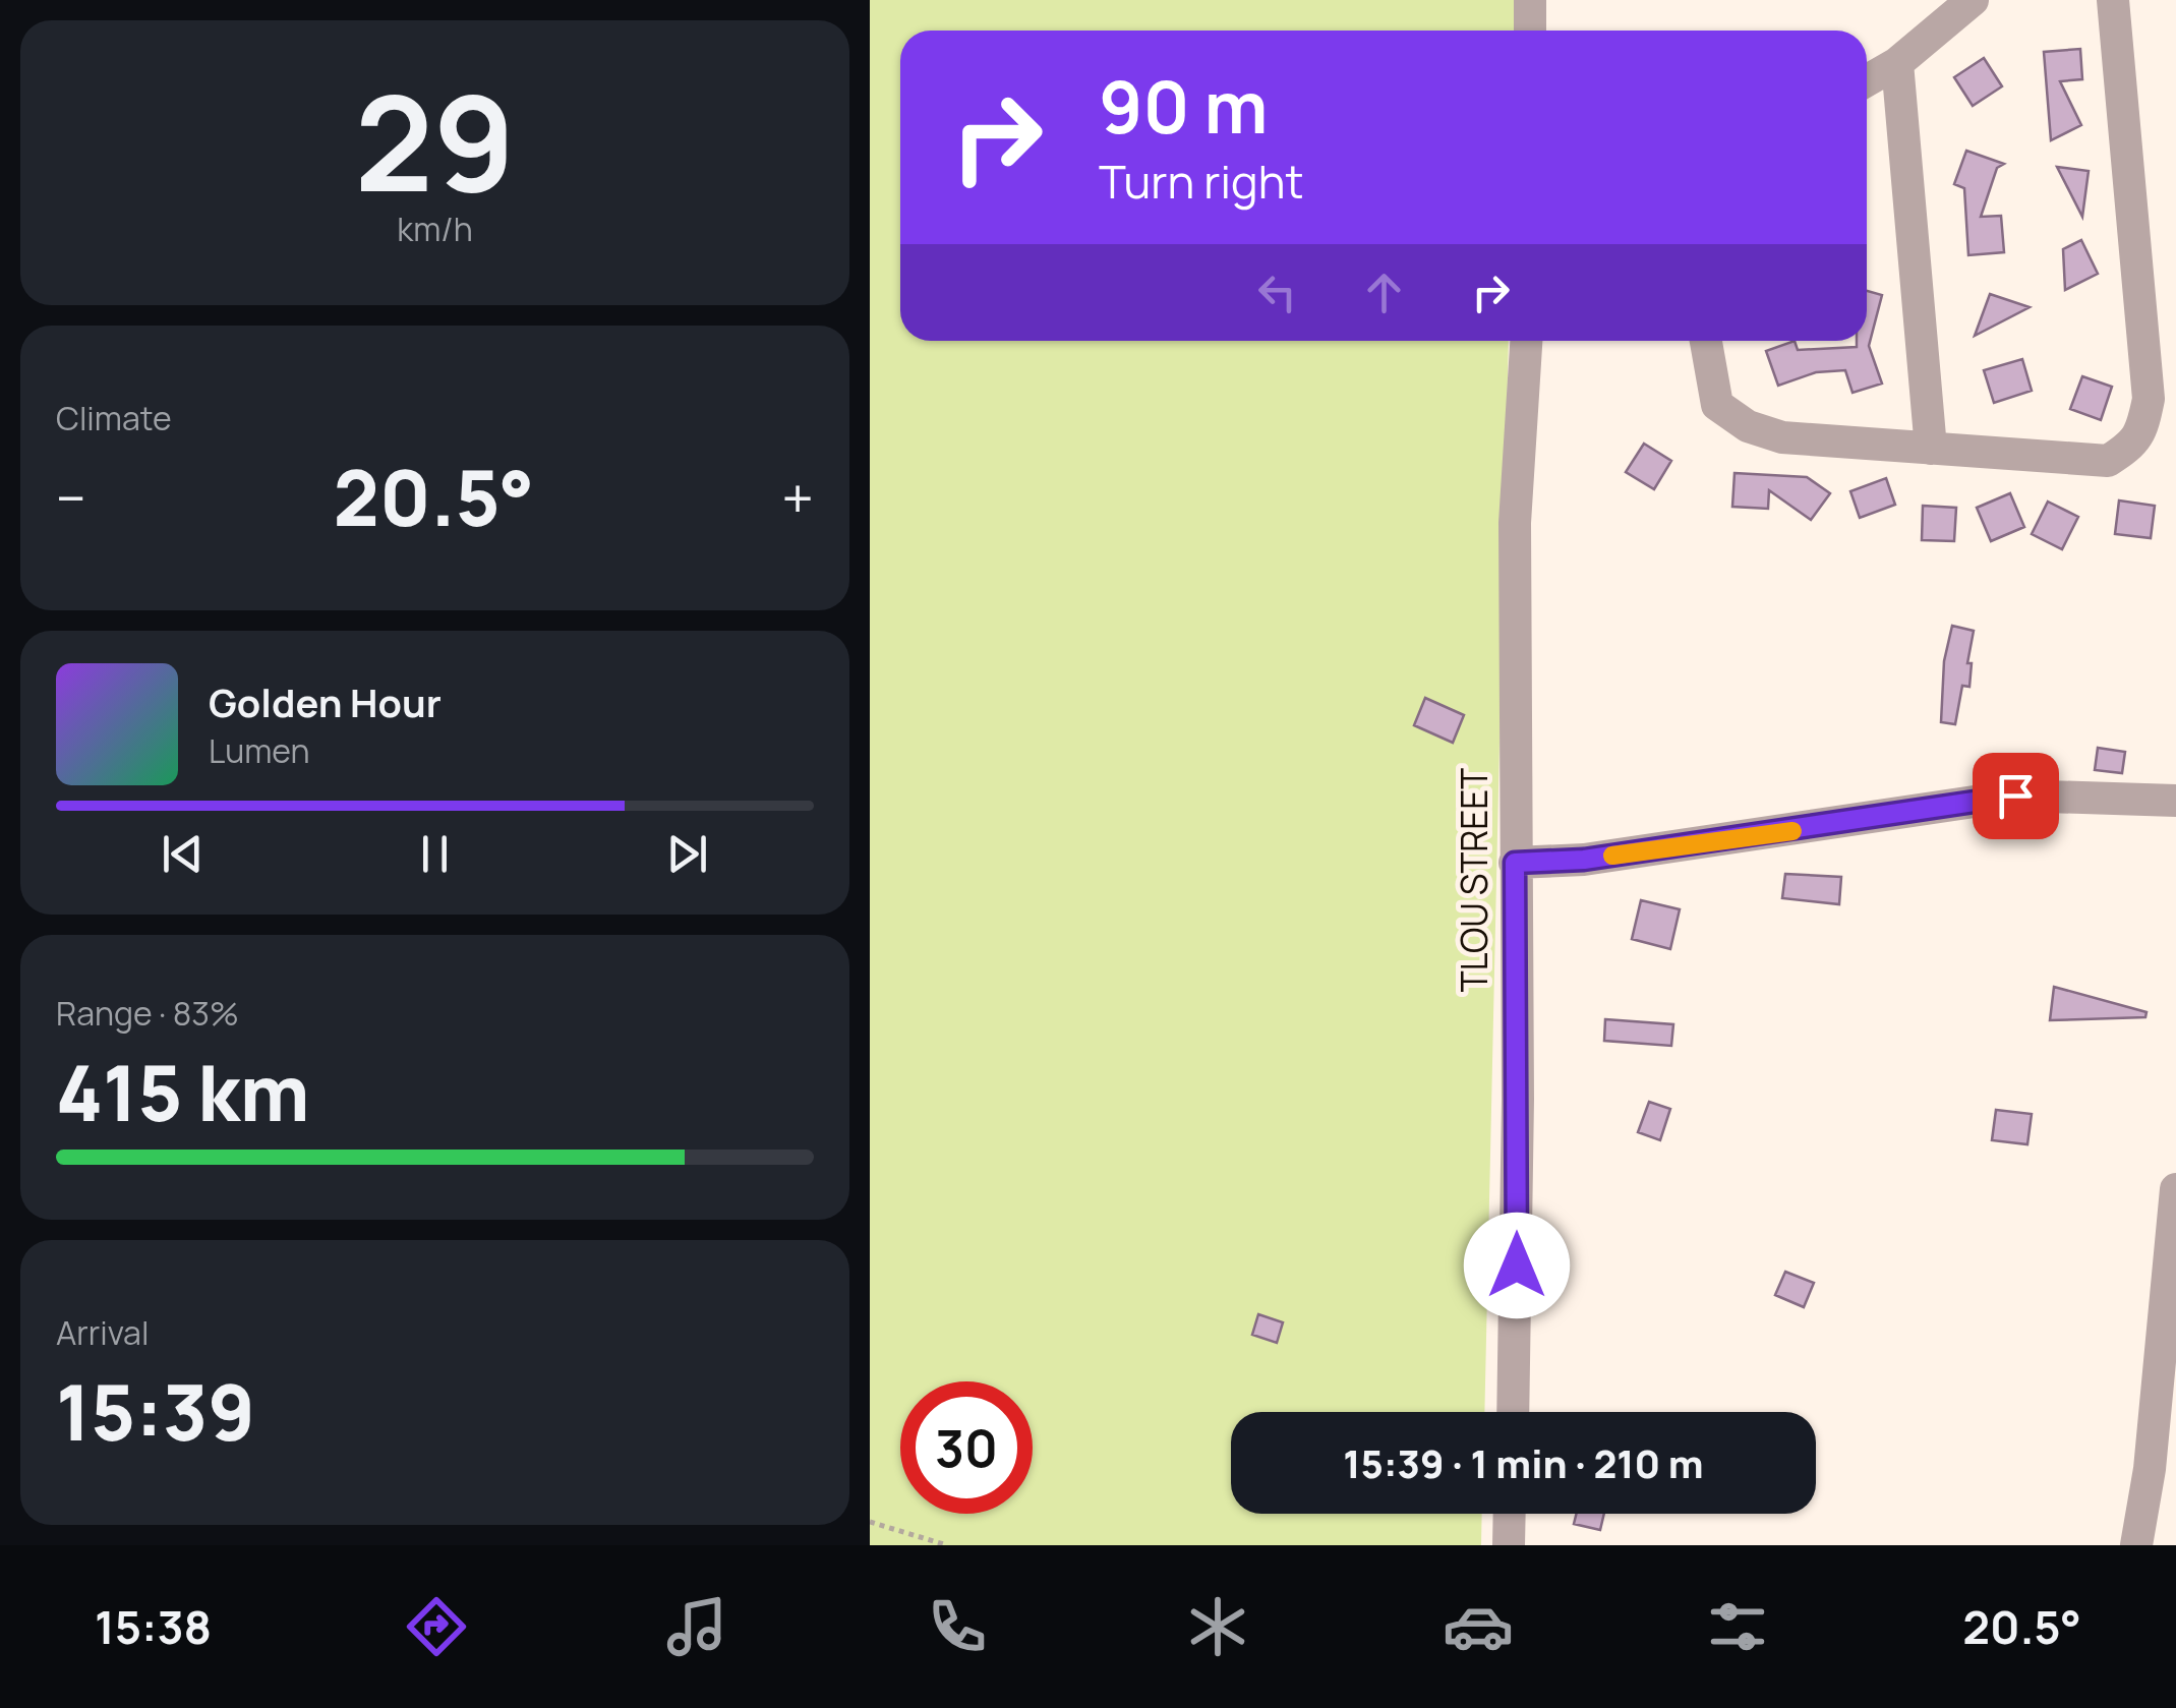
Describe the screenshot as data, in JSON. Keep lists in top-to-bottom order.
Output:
{
  "streets": {
    "street": ["TLOU STREET"]
  },
  "page": {
    "tile": [
      ["29", "km/h"],
      "Climate",
      ["Range · 83%", "415 km"],
      ["Arrival", "15:39"]
    ],
    "turn": ["90 m", "Turn right"],
    "heat": ["−", "20.5°", "+"],
    "song": ["Golden Hour", "Lumen"],
    "limit": "30",
    "trip": "15:39 · 1 min · 210 m",
    "tabs": ["15:38", "20.5°"]
  }
}
